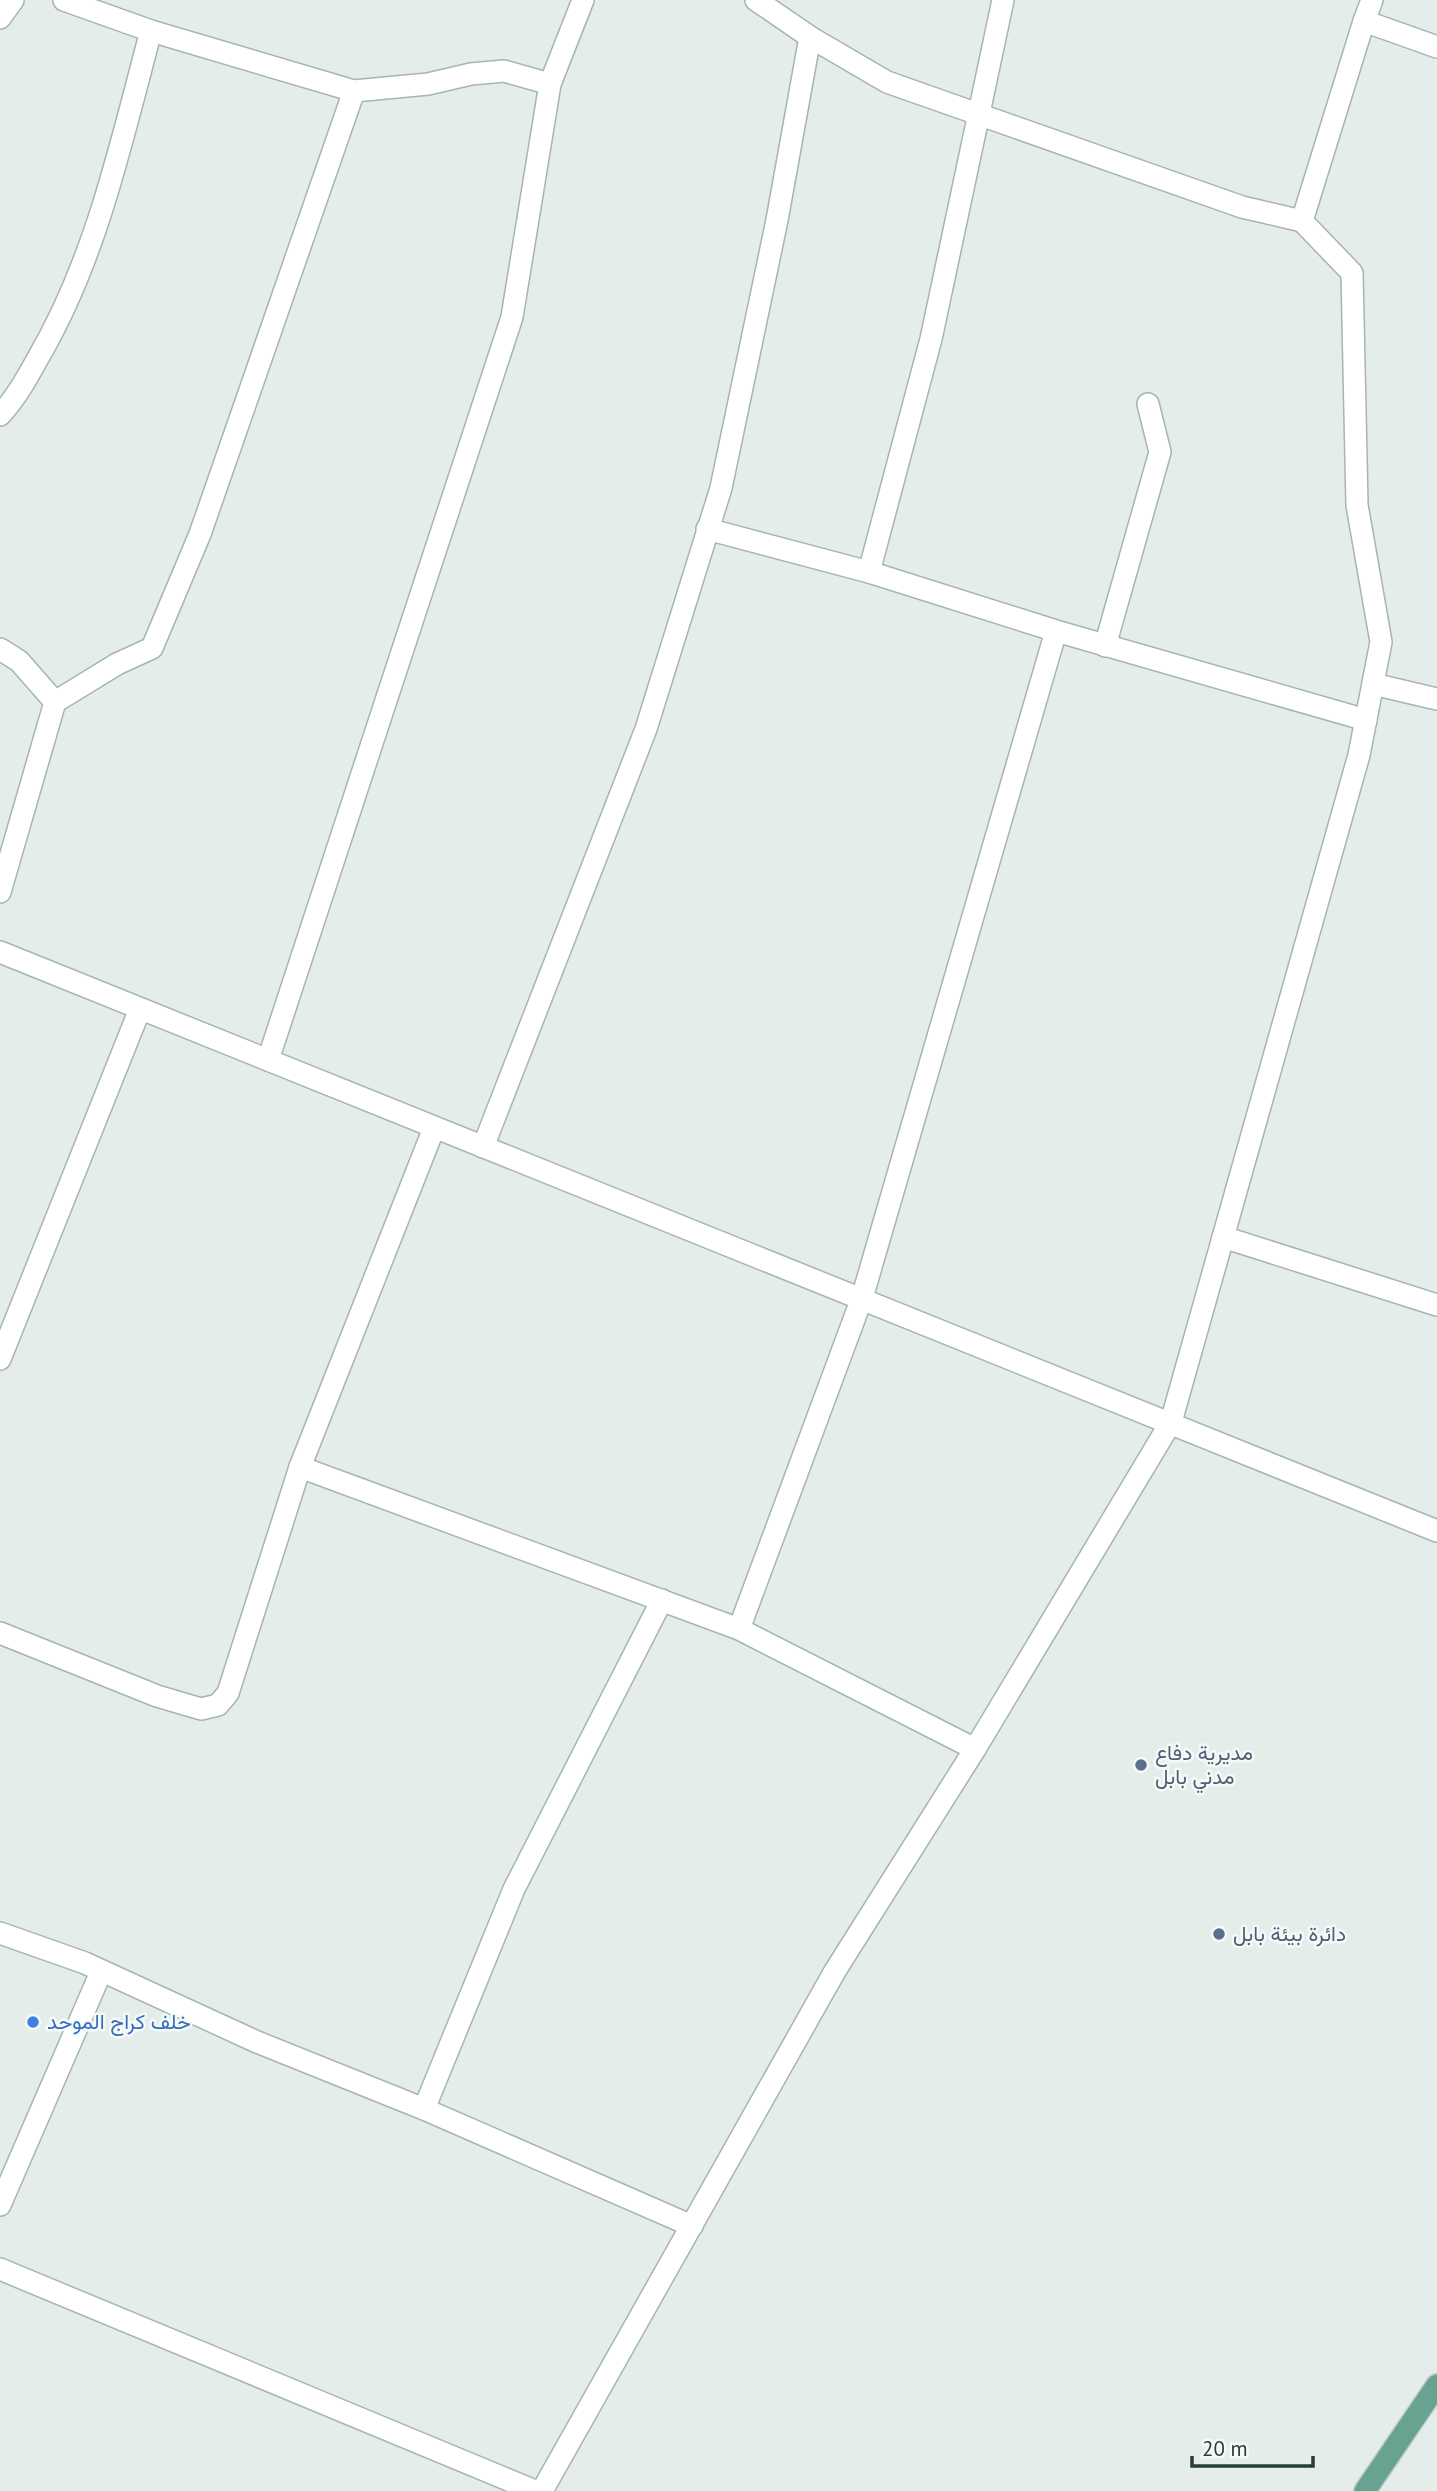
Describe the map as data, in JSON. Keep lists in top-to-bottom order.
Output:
{
  "places": ["مديرية دفاع مدني بابل", "دائرة بيئة بابل", "خلف كراج الموحد"],
  "scale_bar": "20 m"
}
